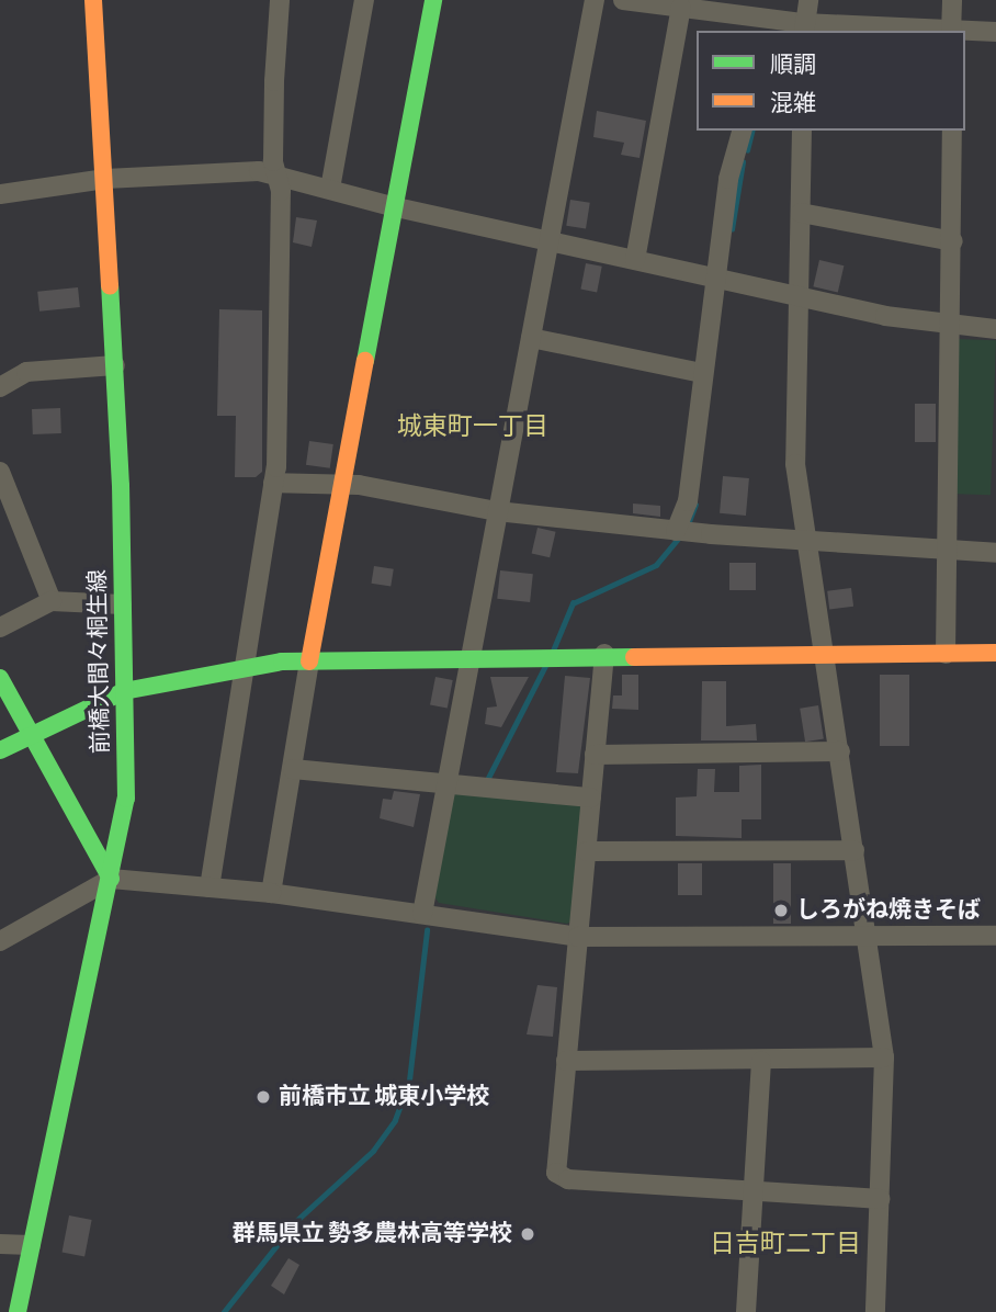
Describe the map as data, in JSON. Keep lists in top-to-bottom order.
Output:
{
  "streets": {
    "street": ["前橋大間々桐生線"]
  },
  "districts": ["城東町一丁目", "日吉町二丁目"],
  "places": ["しろがね焼きそば", "前橋市立 城東小学校", "群馬県立 勢多農林高等学校"],
  "legend": ["順調", "混雑"]
}
